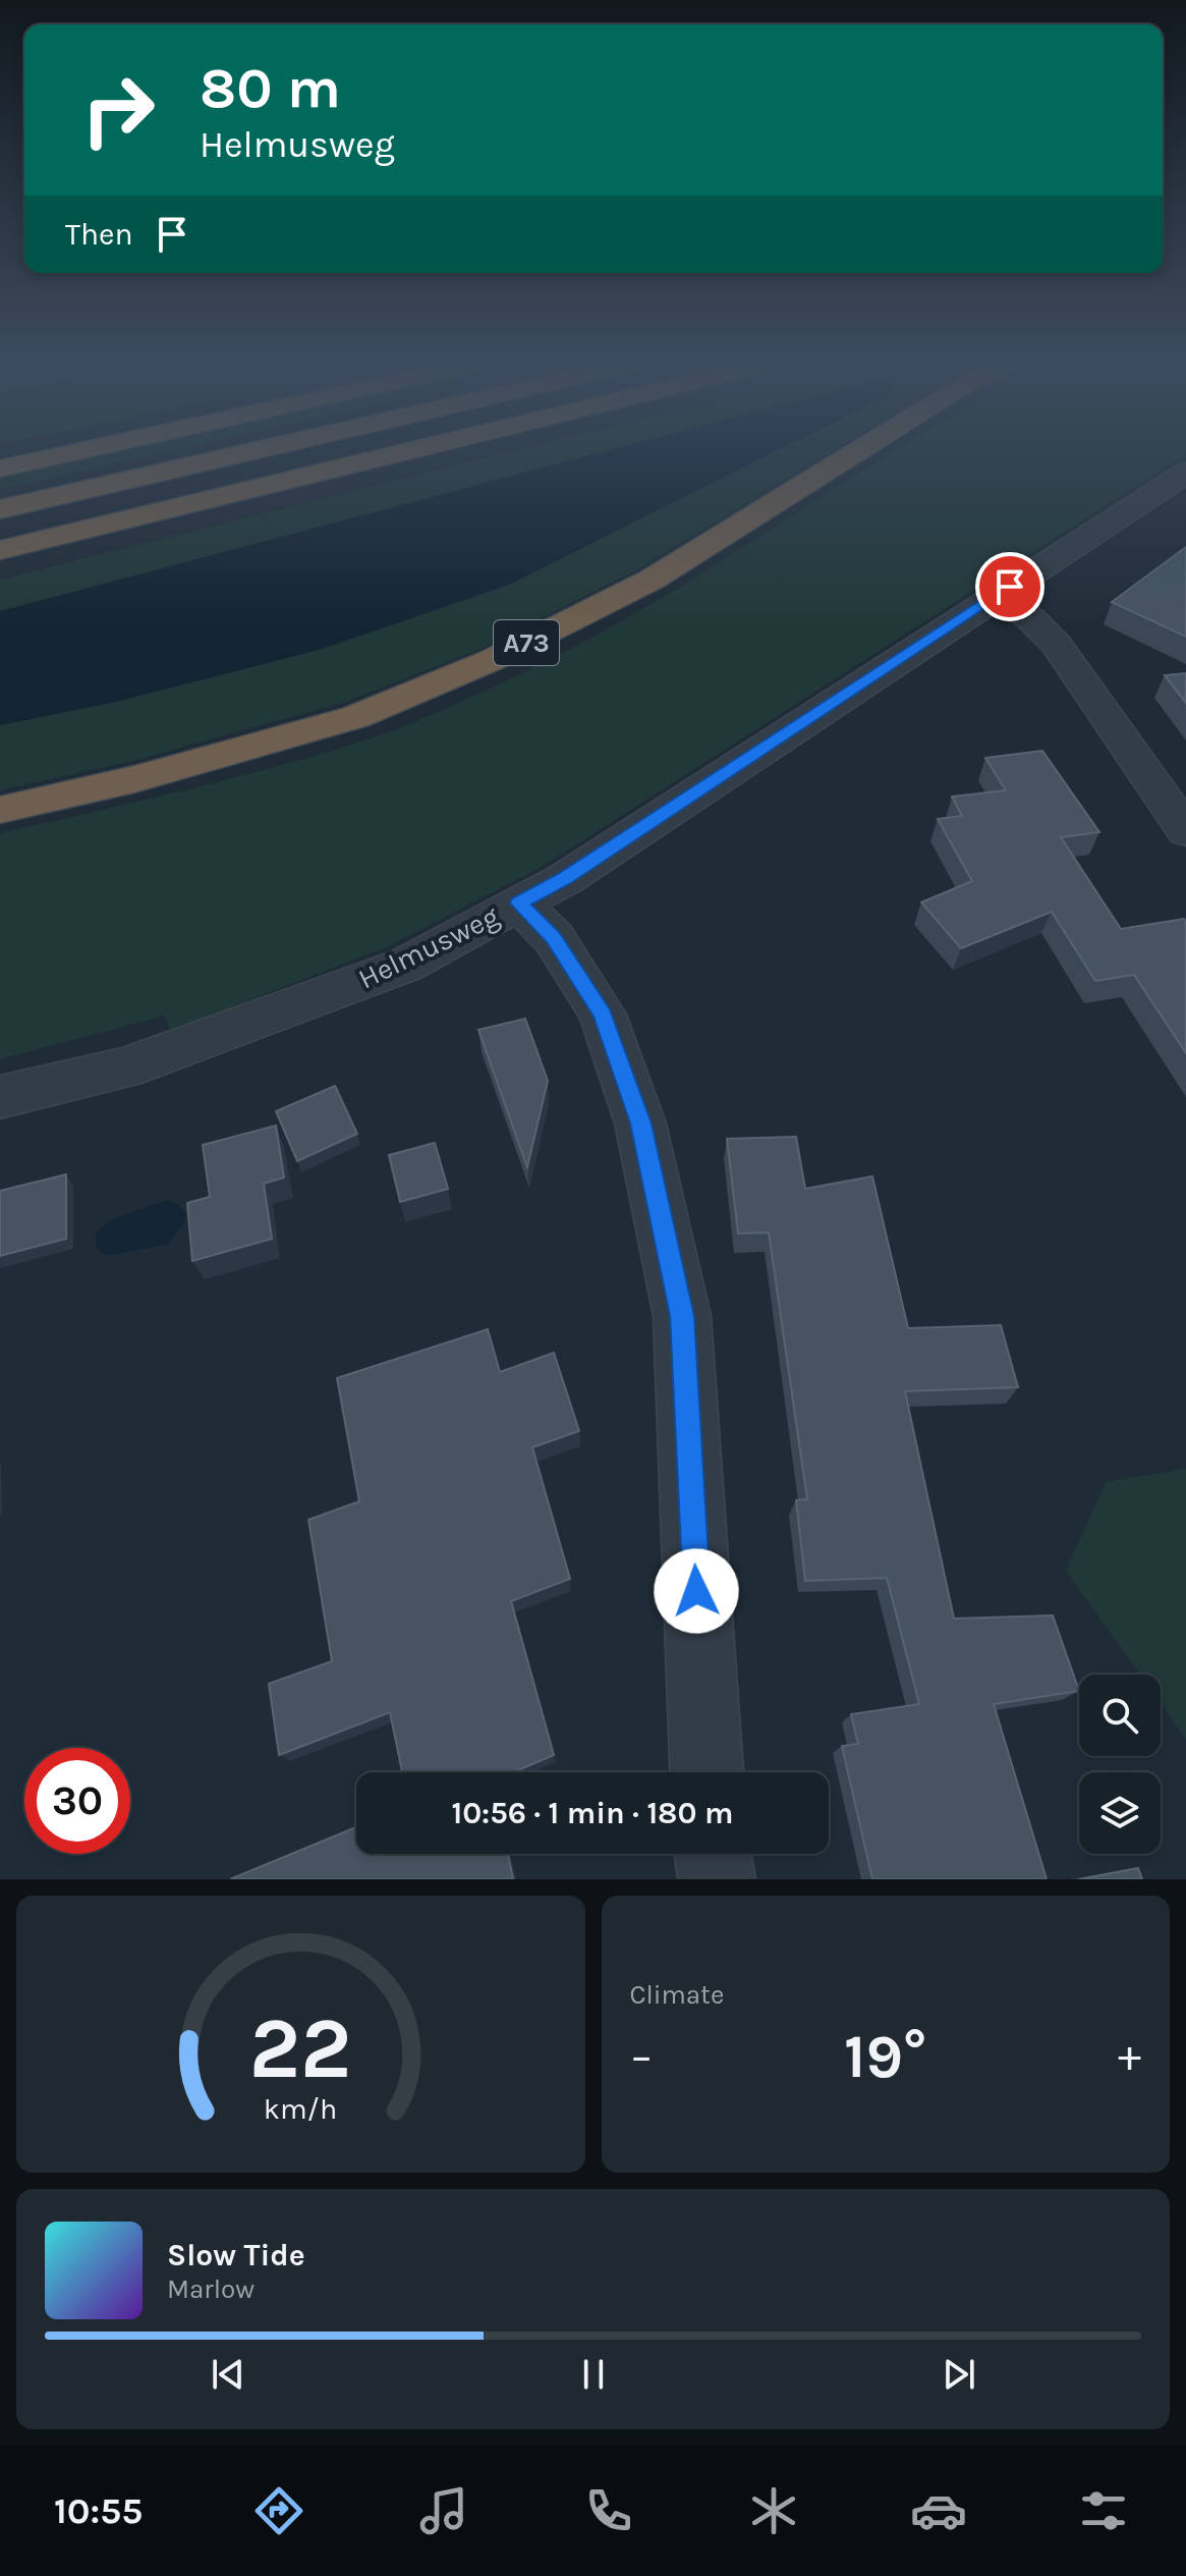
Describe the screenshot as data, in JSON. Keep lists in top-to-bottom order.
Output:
{
  "streets": {
    "highway": ["A73"],
    "street": ["Helmusweg"]
  },
  "page": {
    "turn": ["80 m", "Helmusweg"],
    "then": "Then",
    "limit": "30",
    "trip": "10:56 · 1 min · 180 m",
    "tile": "Climate",
    "heat": ["−", "19°", "+"],
    "song": ["Slow Tide", "Marlow"],
    "tabs": "10:55",
    "gauge": ["22", "km/h"]
  }
}
